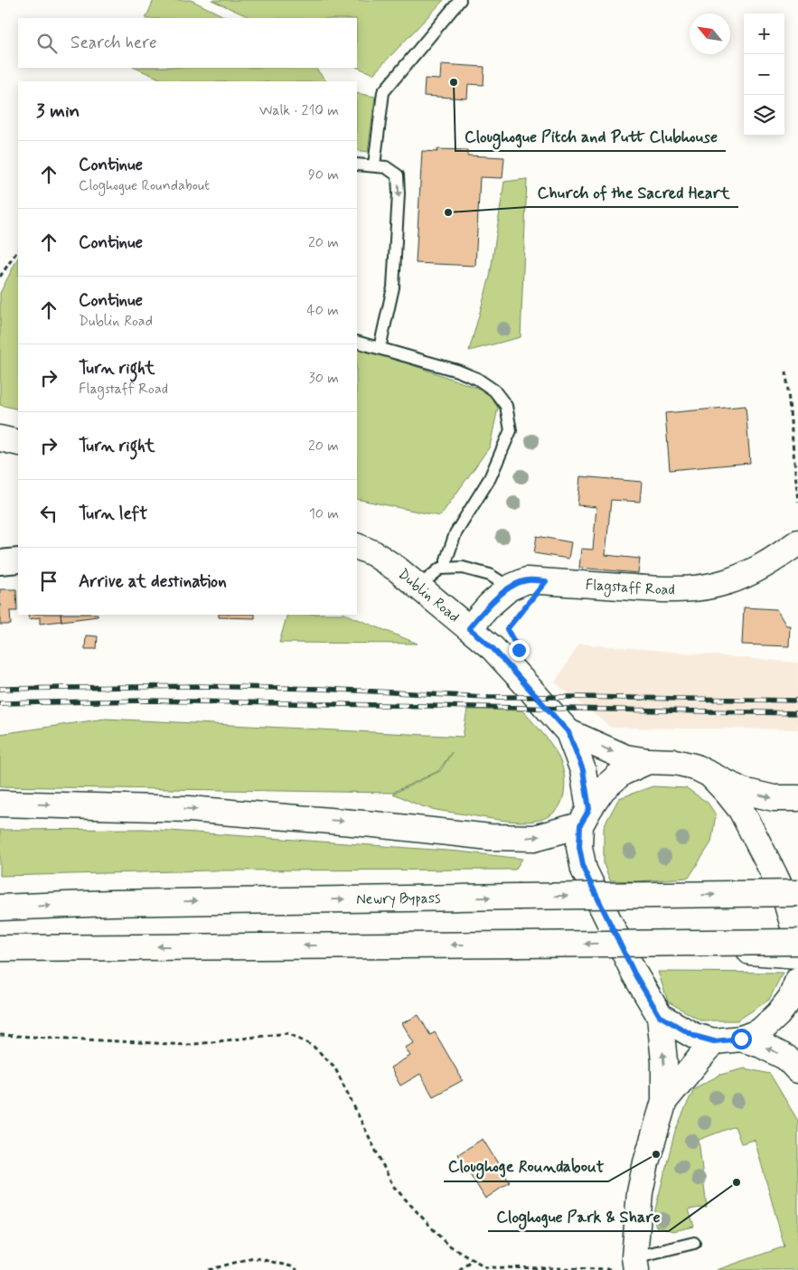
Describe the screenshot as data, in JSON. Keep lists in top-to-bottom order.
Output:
{
  "streets": {
    "main road": ["Flagstaff Road", "Dublin Road", "Newry Bypass"]
  },
  "crossings": [
    ["Flagstaff Road", "Dublin Road"]
  ],
  "places": [
    "Cloughogue Pitch and Putt Clubhouse",
    "Church of the Sacred Heart",
    "Cloughoge Roundabout",
    "Cloghogue Park & Share"
  ],
  "north": "top left",
  "page": {
    "map_buttons": ["+", "−"],
    "search": "Search here",
    "heading": ["3 min", "Walk · 210 m"],
    "list": [
      ["Continue", "Cloghogue Roundabout", "90 m"],
      ["Continue", "20 m"],
      ["Continue", "Dublin Road", "40 m"],
      ["Turn right", "Flagstaff Road", "30 m"],
      ["Turn right", "20 m"],
      ["Turn left", "10 m"],
      "Arrive at destination"
    ]
  }
}
